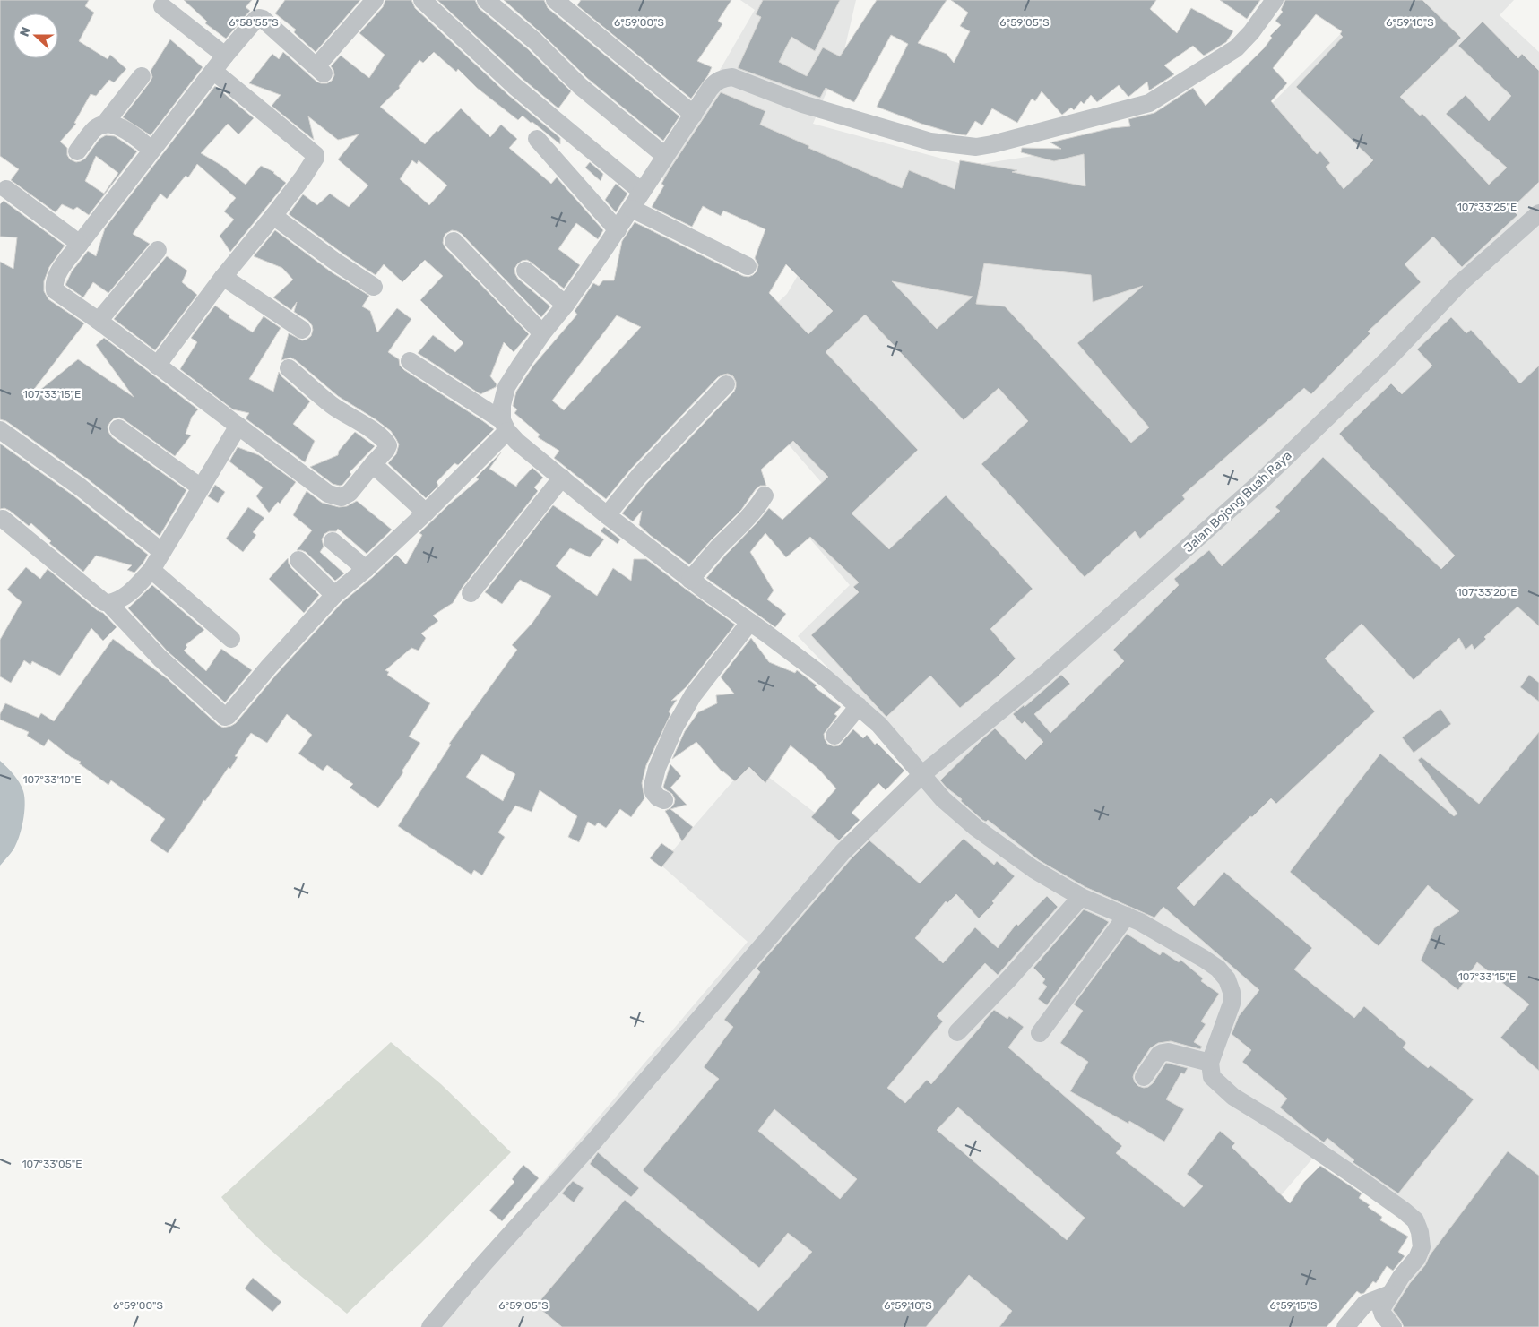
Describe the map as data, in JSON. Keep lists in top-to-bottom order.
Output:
{
  "streets": {
    "street": ["Jalan Bojong Buah Raya"]
  },
  "north": "left",
  "coordinates": [
    "6°58'55\"S",
    "6°59'00\"S",
    "6°59'05\"S",
    "6°59'10\"S",
    "107°33'25\"E",
    "107°33'15\"E",
    "107°33'20\"E",
    "107°33'10\"E",
    "107°33'05\"E",
    "6°59'15\"S"
  ]
}
